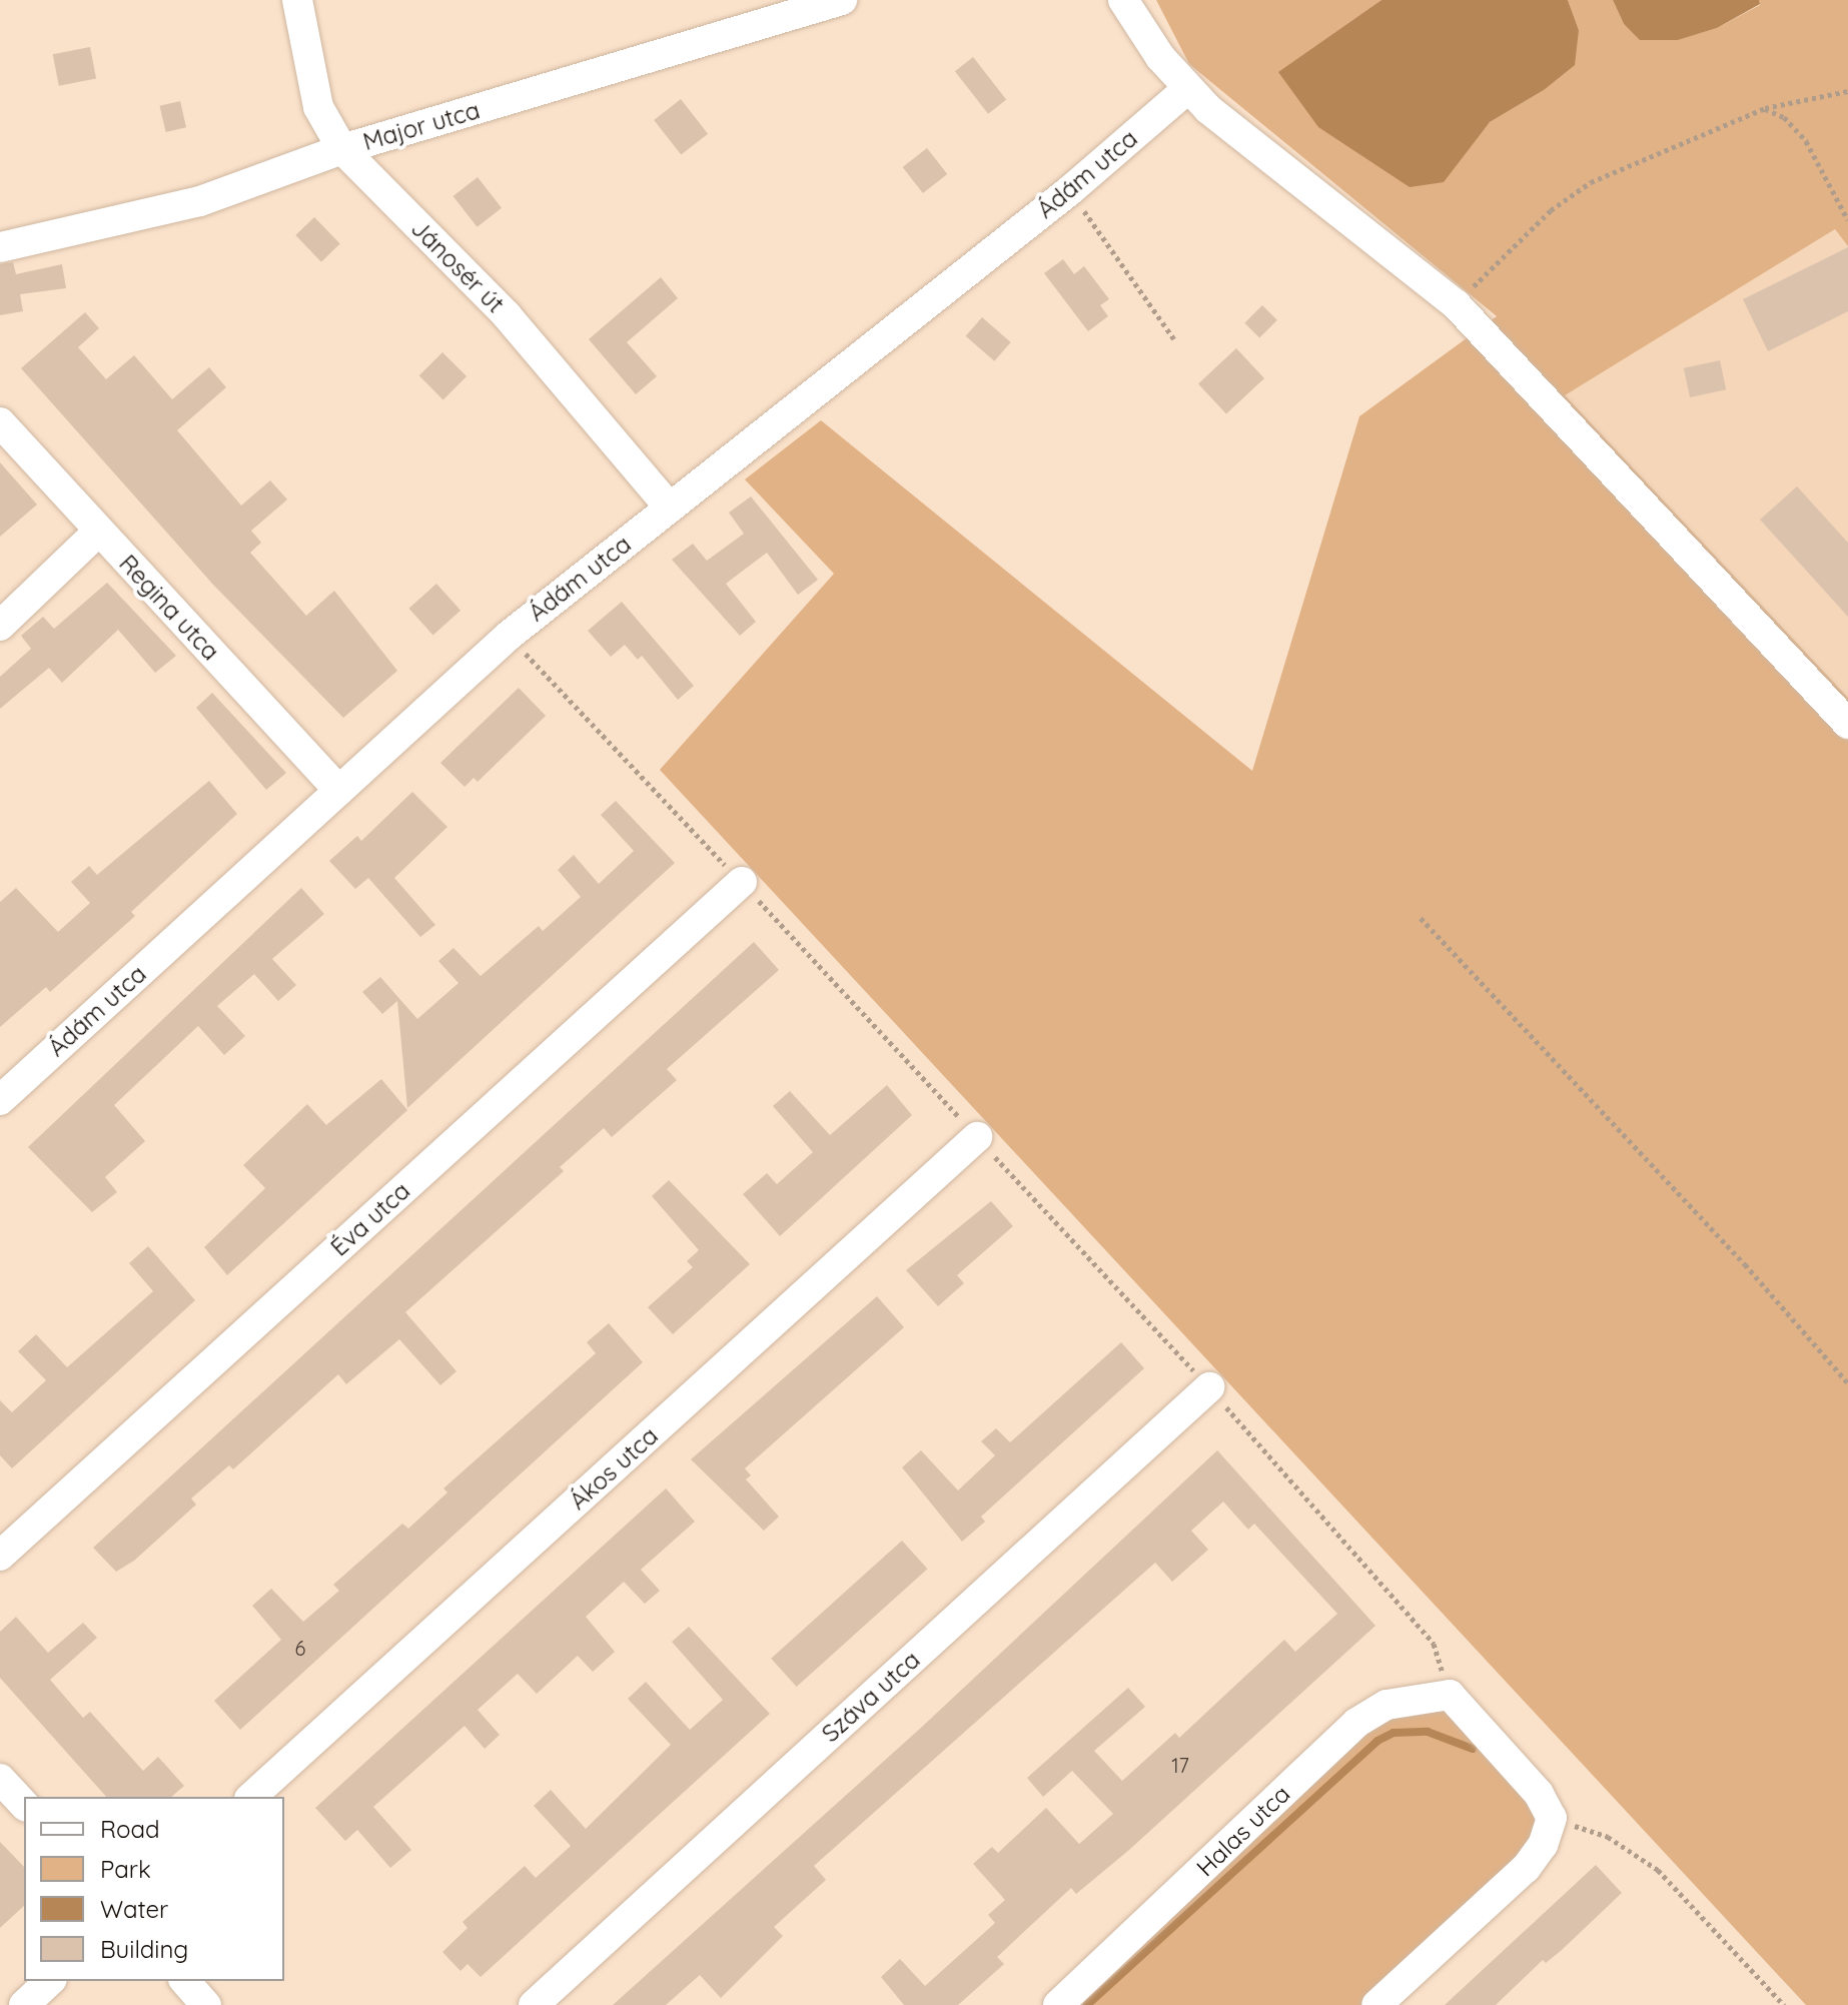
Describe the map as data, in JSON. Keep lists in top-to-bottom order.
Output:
{
  "streets": {
    "street": [
      "Major utca",
      "Ádám utca",
      "Jánosér út",
      "Regina utca",
      "Éva utca",
      "Ákos utca",
      "Száva utca",
      "Halas utca"
    ]
  },
  "crossings": [
    ["Major utca", "Jánosér út"],
    ["Ádám utca", "Jánosér út"],
    ["Ádám utca", "Regina utca"]
  ],
  "house_numbers": ["6", "17"],
  "legend": [
    "Road",
    "Park",
    "Water",
    "Building"
  ]
}
